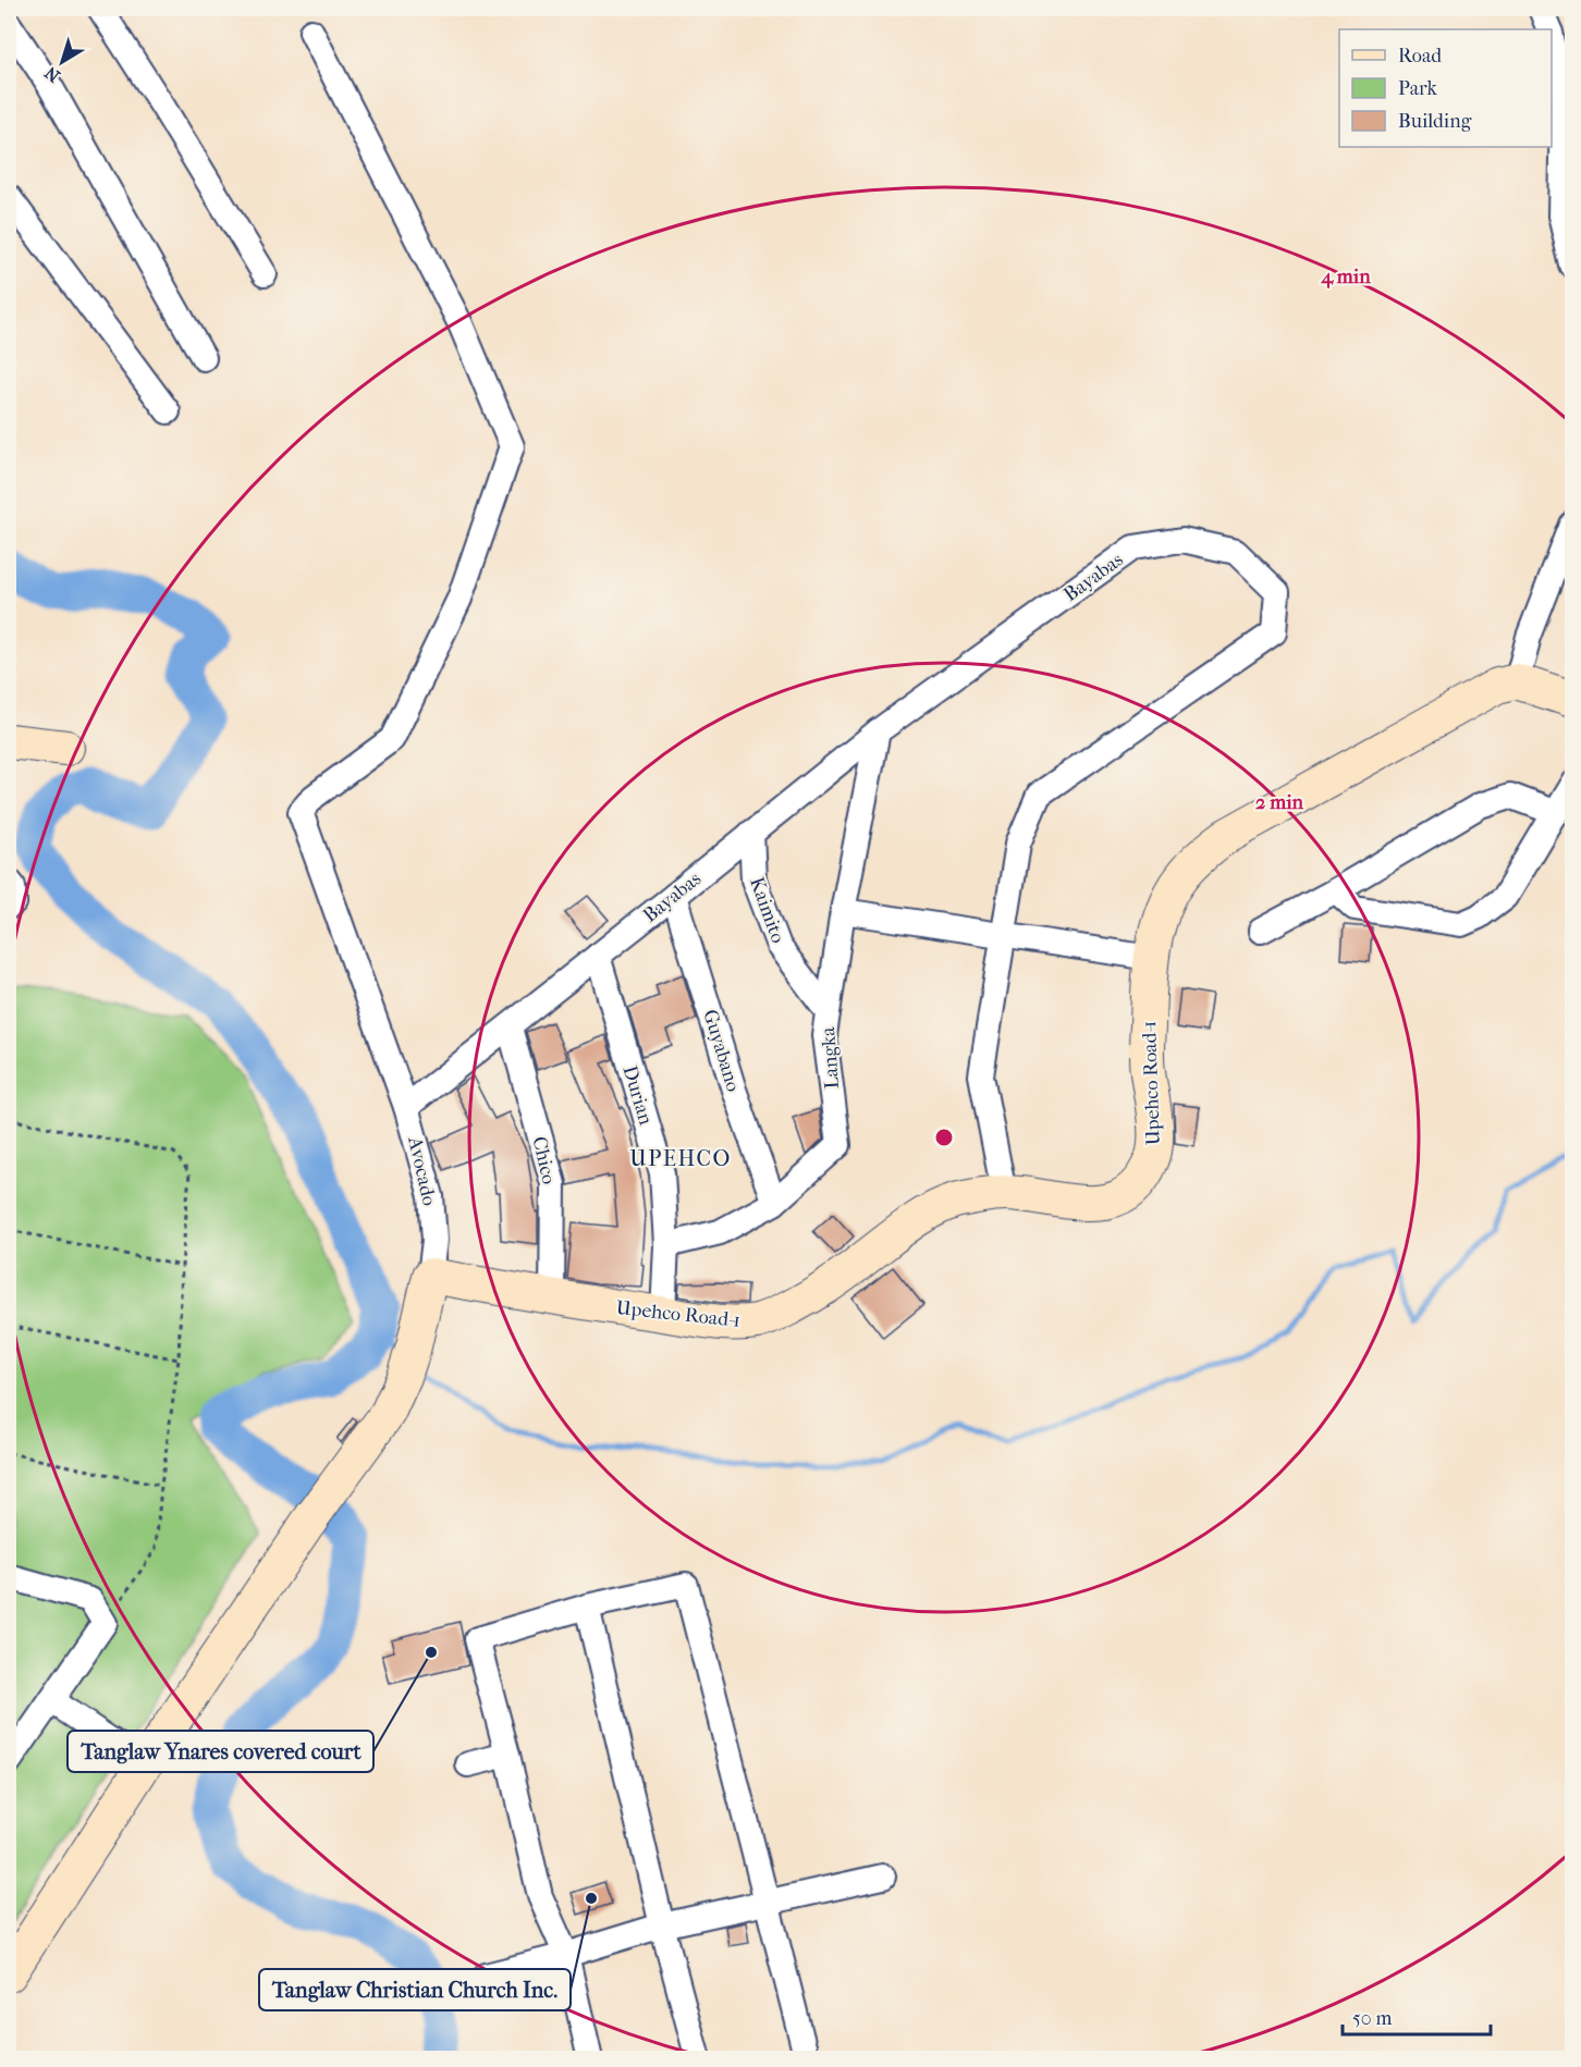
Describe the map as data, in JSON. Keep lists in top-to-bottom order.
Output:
{
  "streets": {
    "street": [
      "Bayabas",
      "Kaimito",
      "Guyabano",
      "Langka",
      "Upehco Road-1",
      "Durian",
      "Chico",
      "Avocado"
    ]
  },
  "crossings": [
    ["Bayabas", "Kaimito"],
    ["Bayabas", "Guyabano"],
    ["Bayabas", "Langka"],
    ["Bayabas", "Upehco Road-1"],
    ["Bayabas", "Durian"],
    ["Bayabas", "Chico"],
    ["Bayabas", "Avocado"],
    ["Kaimito", "Langka"],
    ["Guyabano", "Langka"],
    ["Langka", "Durian"],
    ["Upehco Road-1", "Durian"],
    ["Upehco Road-1", "Chico"],
    ["Upehco Road-1", "Avocado"]
  ],
  "districts": ["UPEHCO"],
  "places": ["Tanglaw Ynares covered court", "Tanglaw Christian Church Inc."],
  "legend": ["Road", "Park", "Building"],
  "scale_bar": "50 m",
  "north": "bottom left",
  "rings": ["4 min", "2 min"]
}
